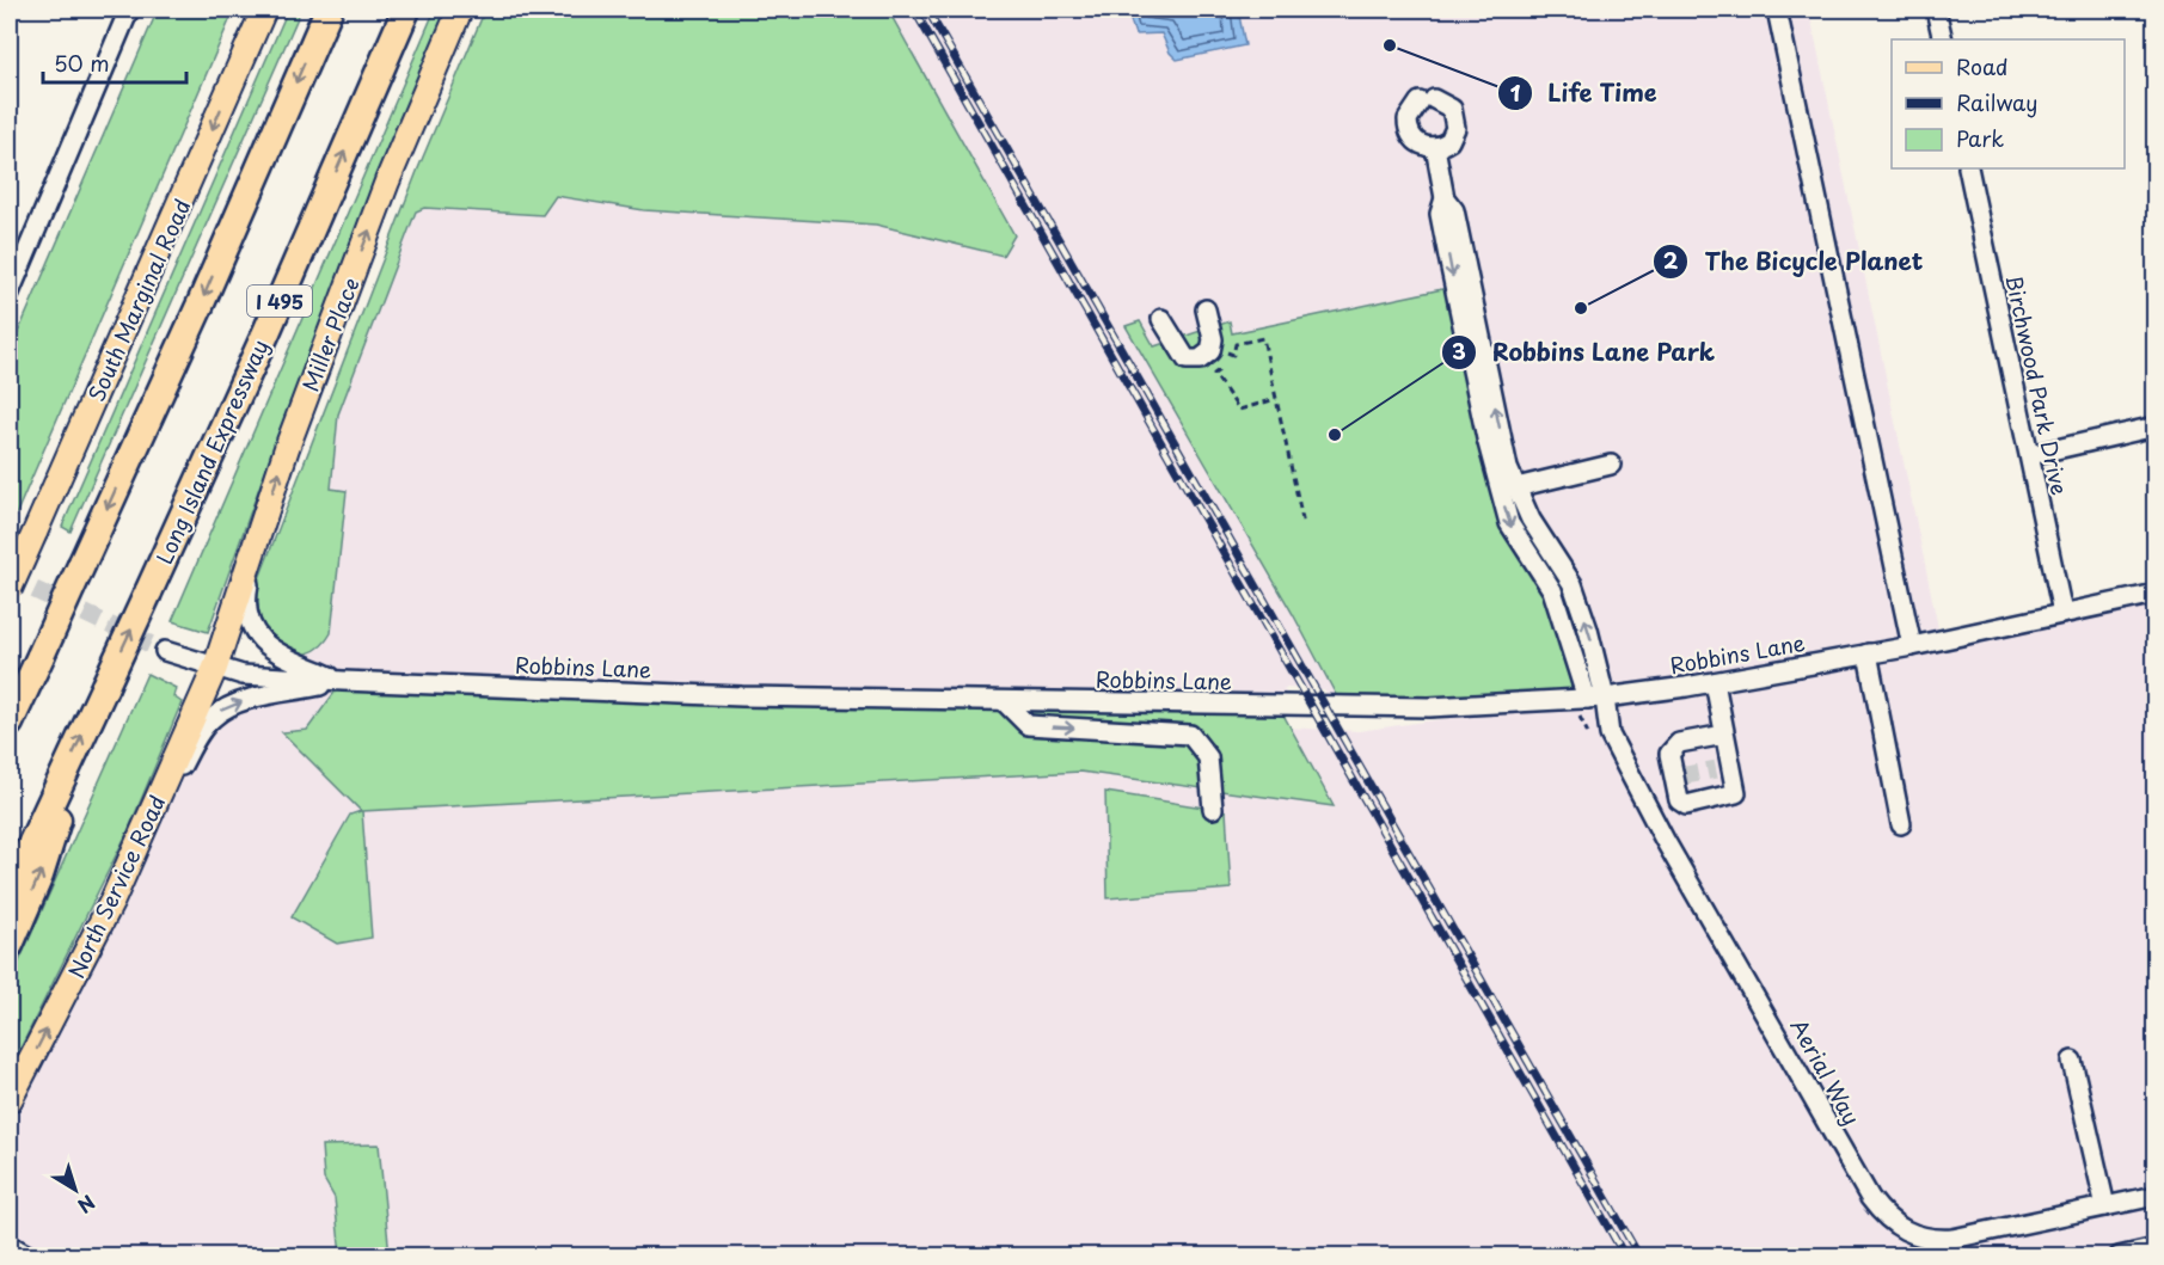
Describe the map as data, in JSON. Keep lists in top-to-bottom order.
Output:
{
  "streets": {
    "highway": ["I 495", "Long Island Expressway"],
    "main road": ["South Marginal Road", "Miller Place", "North Service Road"],
    "street": ["Birchwood Park Drive", "Robbins Lane", "Aerial Way"]
  },
  "crossings": [
    ["Miller Place", "Robbins Lane"],
    ["Miller Place", "North Service Road"],
    ["Birchwood Park Drive", "Robbins Lane"],
    ["Robbins Lane", "North Service Road"],
    ["Robbins Lane", "Aerial Way"]
  ],
  "one_way": ["South Marginal Road", "Miller Place", "North Service Road"],
  "places": ["Life Time", "The Bicycle Planet", "Robbins Lane Park"],
  "legend": ["Road", "Railway", "Park"],
  "scale_bar": "50 m",
  "north": "bottom right"
}
